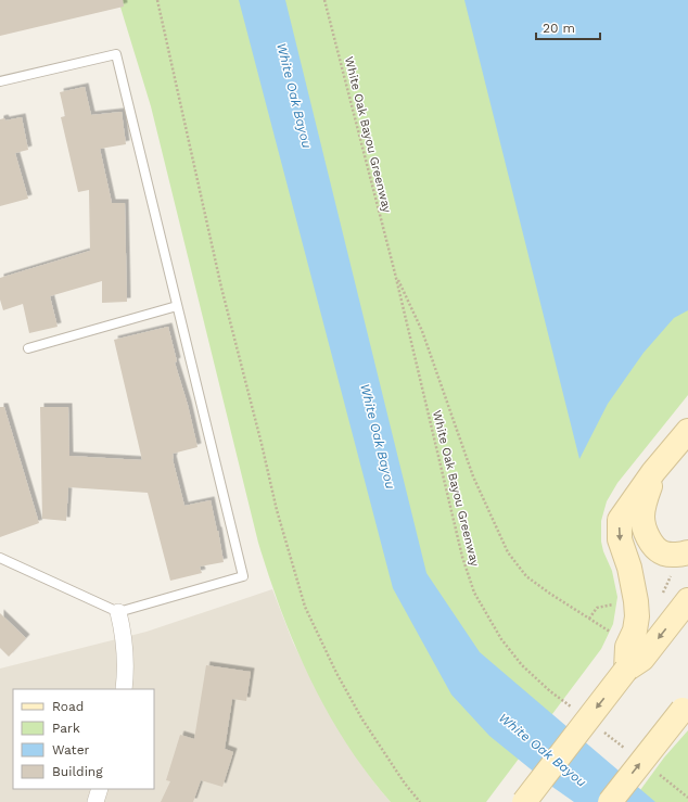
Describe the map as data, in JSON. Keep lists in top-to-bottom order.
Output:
{
  "streets": {
    "path": ["White Oak Bayou Greenway"]
  },
  "water": ["White Oak Bayou"],
  "legend": [
    "Road",
    "Park",
    "Water",
    "Building"
  ],
  "scale_bar": "20 m"
}
